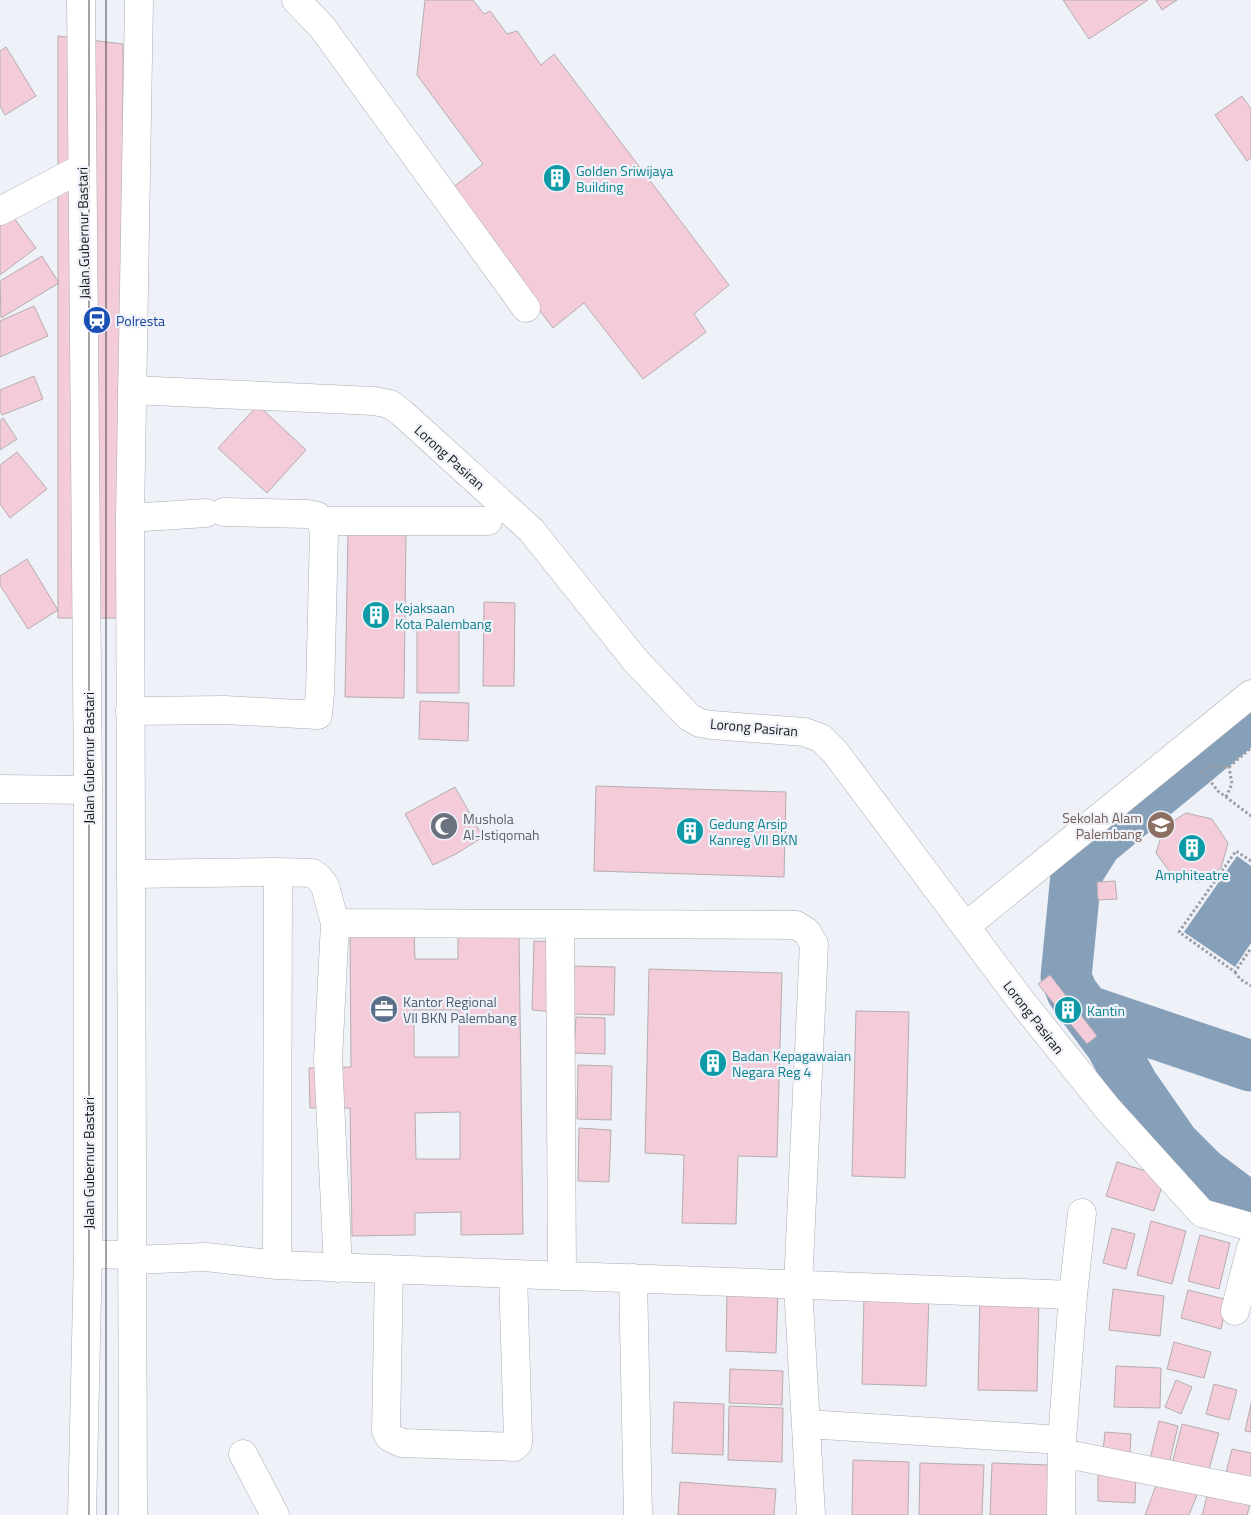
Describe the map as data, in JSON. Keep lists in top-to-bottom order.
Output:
{
  "streets": {
    "main road": ["Jalan Gubernur Bastari", "Lorong Pasiran"]
  },
  "places": {
    "building": [
      "Golden Sriwijaya Building",
      "Kejaksaan Kota Palembang",
      "Gedung Arsip Kanreg VII BKN",
      "Amphiteatre",
      "Kantin",
      "Badan Kepagawaian Negara Reg 4"
    ],
    "station": ["Polresta"],
    "school or university": ["Sekolah Alam Palembang"],
    "mosque": ["Mushola Al-Istiqomah"],
    "office": ["Kantor Regional VII BKN Palembang"]
  }
}
